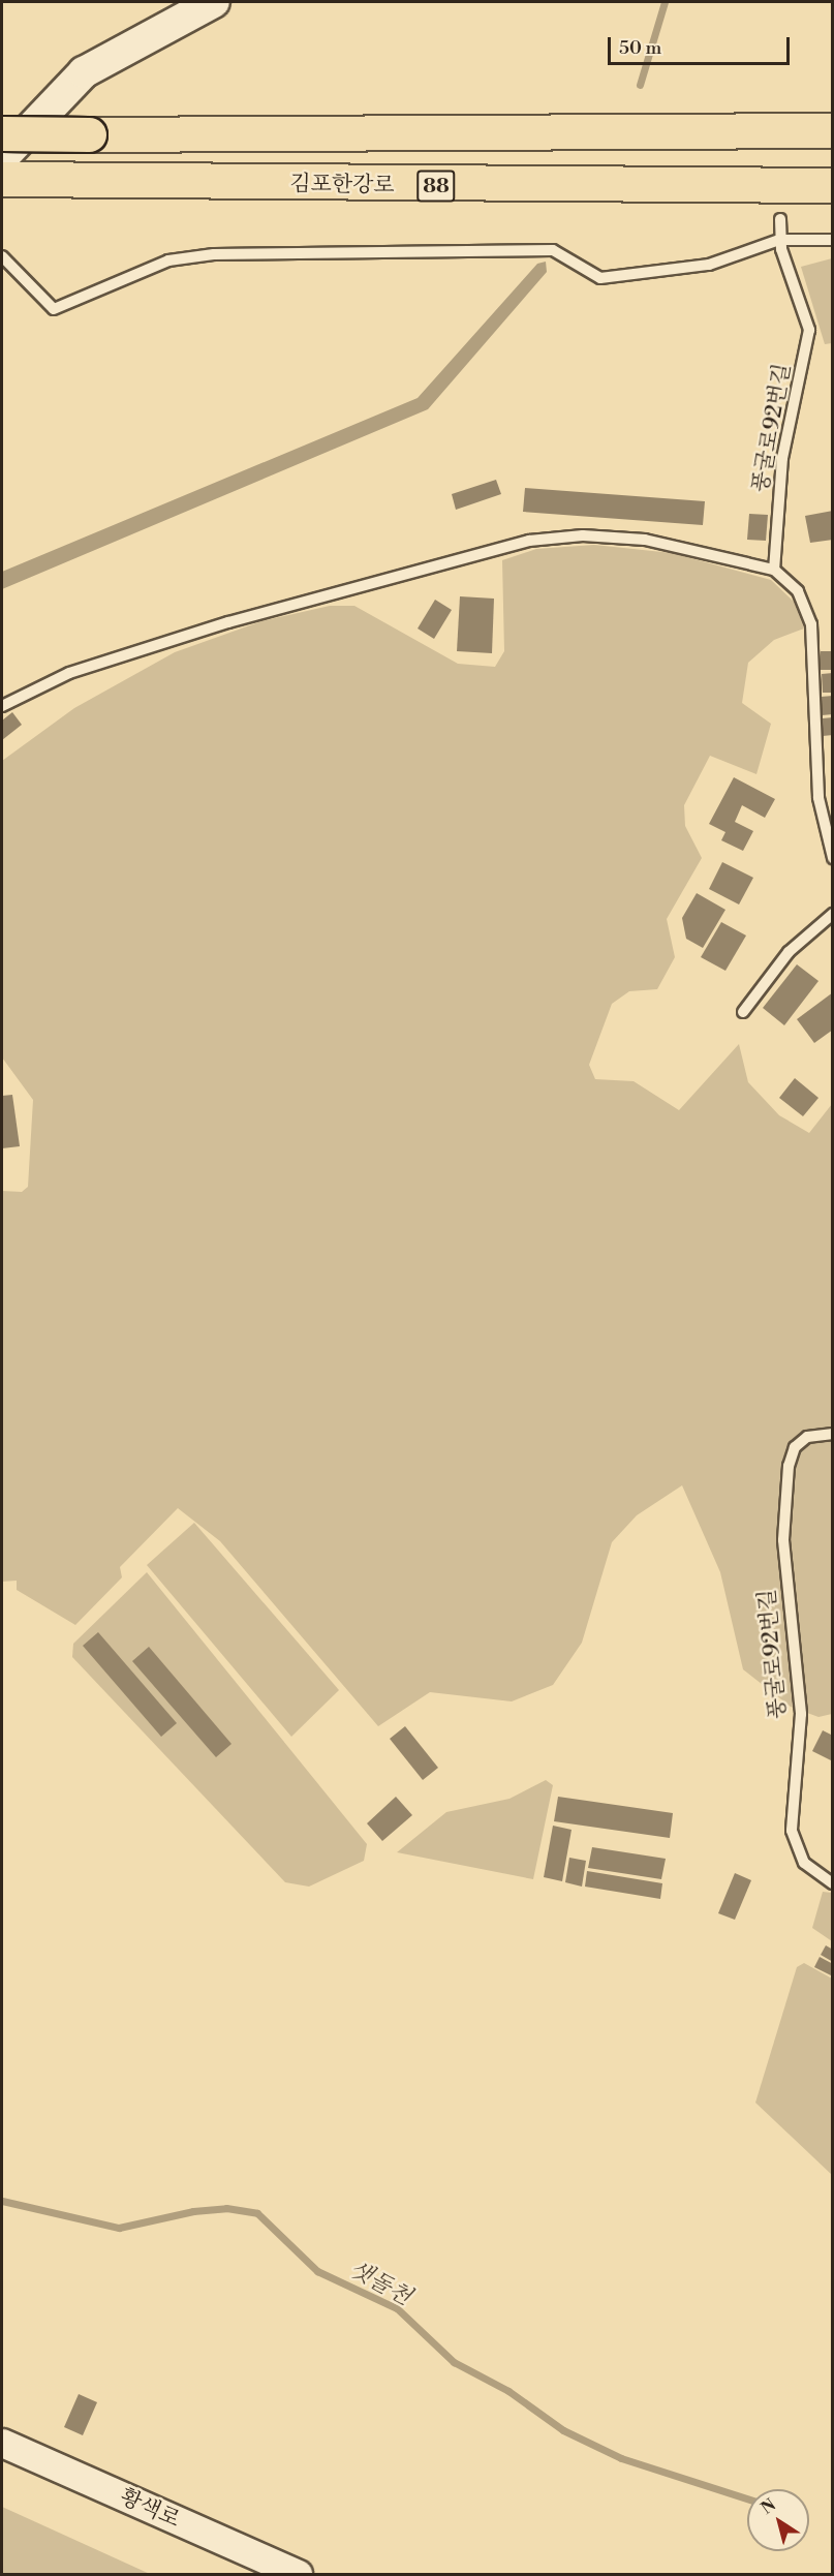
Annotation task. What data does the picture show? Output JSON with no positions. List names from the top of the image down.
{
  "streets": {
    "highway": ["김포한강로", "88"],
    "street": ["황색로"],
    "lane": ["풍굴로92번길"]
  },
  "water": ["샛돌천"],
  "scale_bar": "50 m",
  "north": "top left"
}
